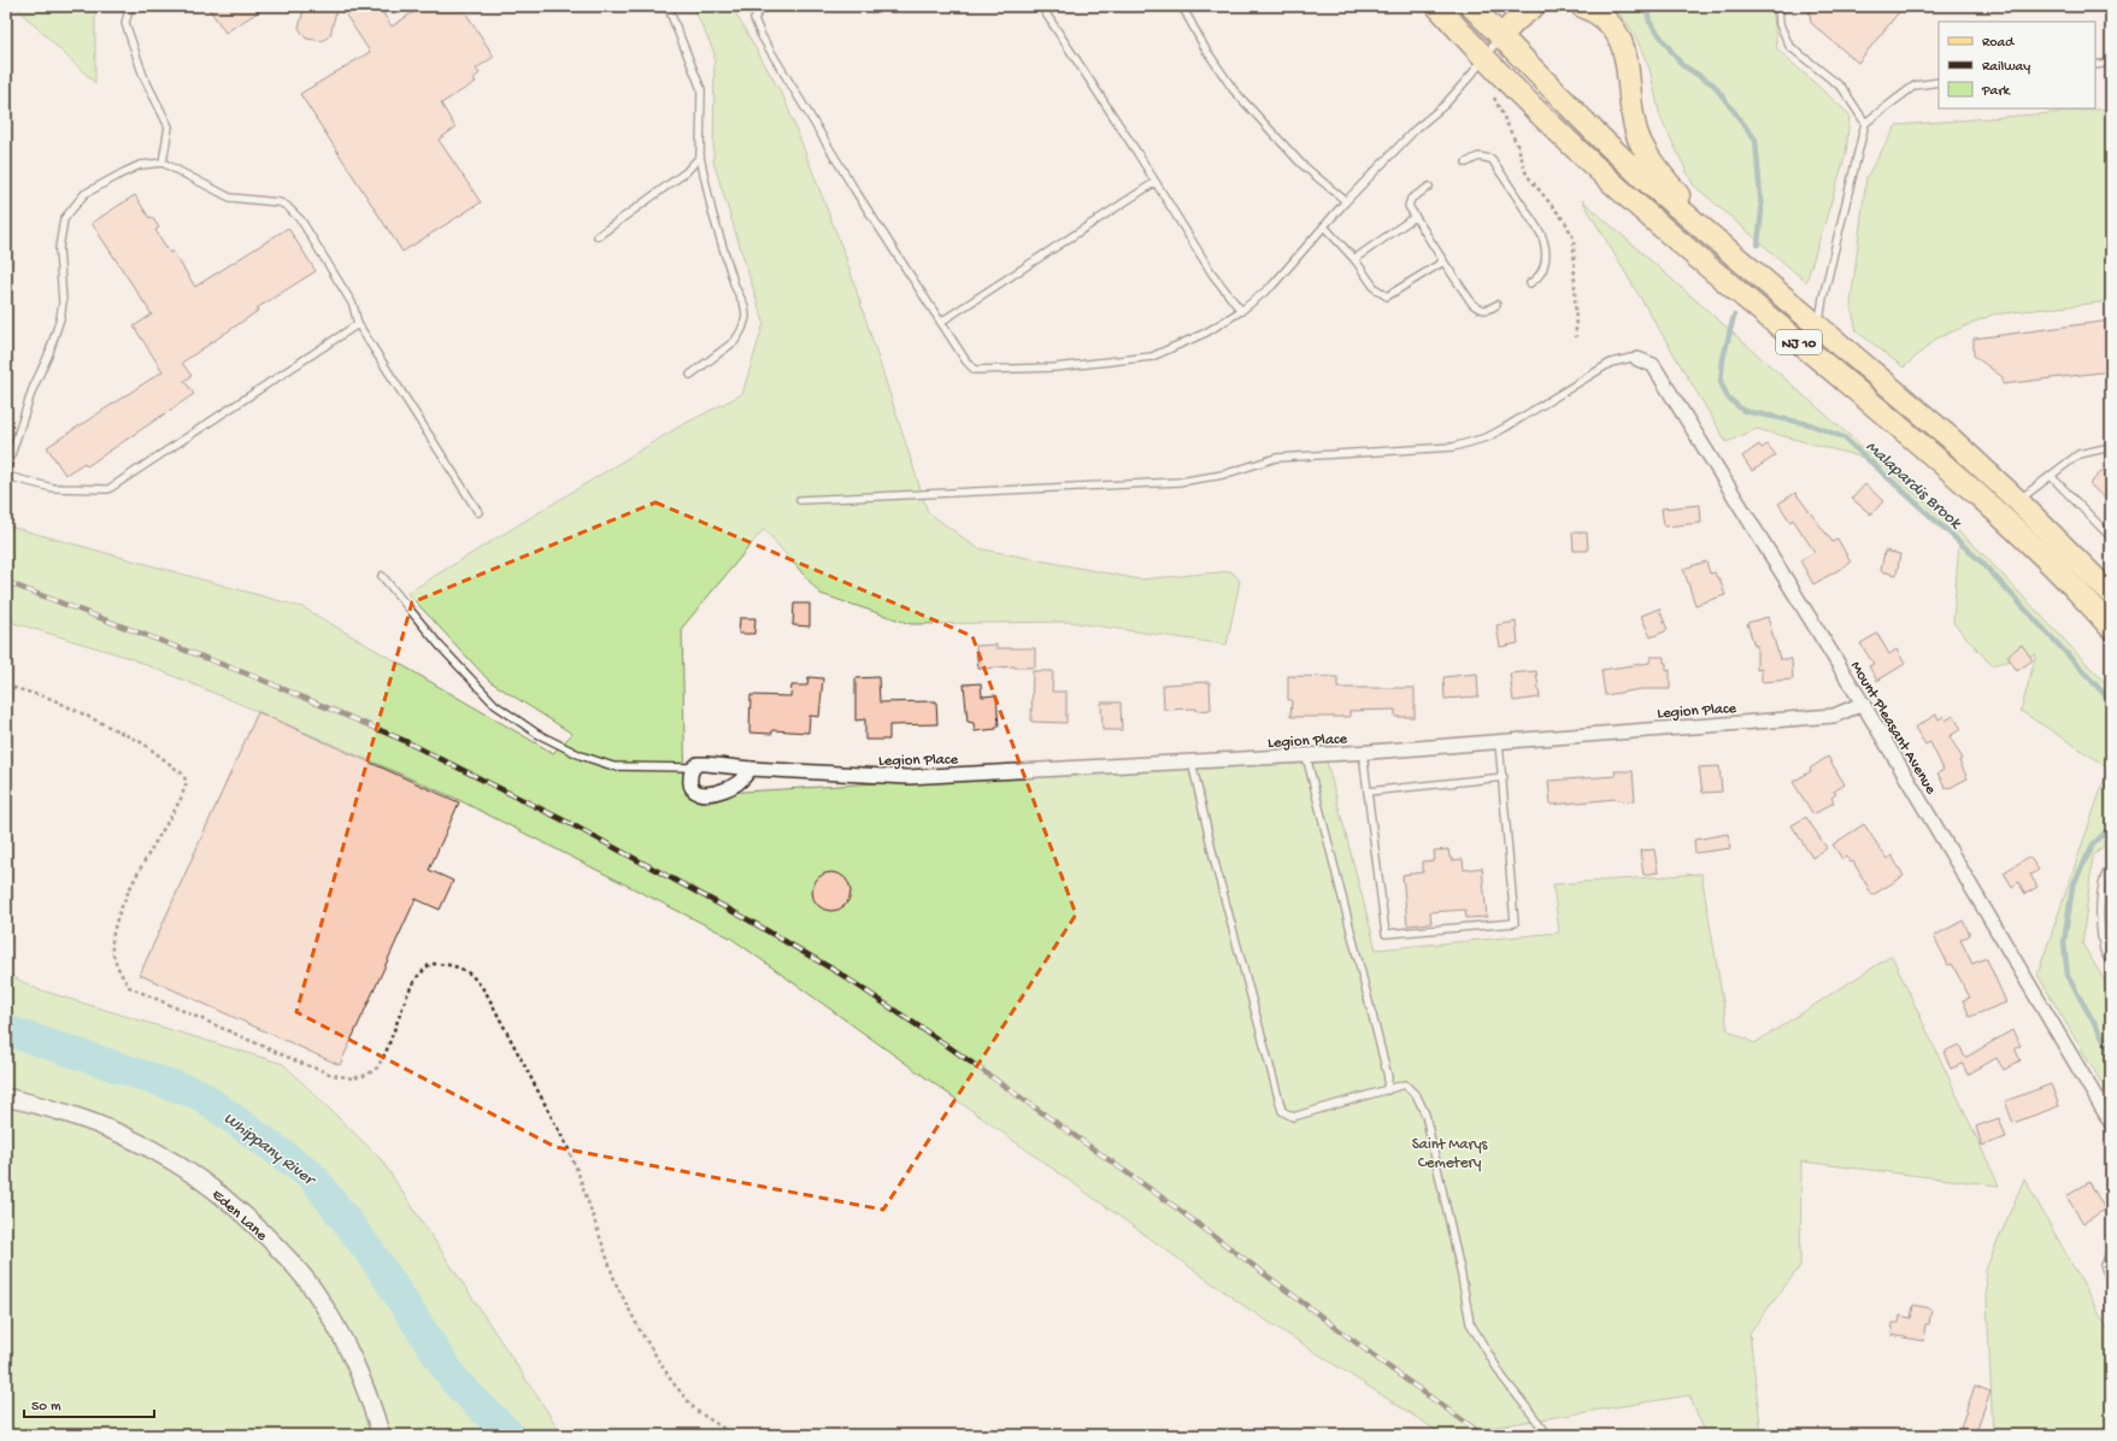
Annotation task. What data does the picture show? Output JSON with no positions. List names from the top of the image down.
{
  "streets": {
    "main road": ["NJ 10"],
    "street": ["Legion Place", "Mount Pleasant Avenue", "Eden Lane"]
  },
  "crossings": [
    ["Legion Place", "Mount Pleasant Avenue"]
  ],
  "water": ["Malapardis Brook", "Whippany River"],
  "parks": ["Saint Marys Cemetery"],
  "legend": ["Road", "Railway", "Park"],
  "scale_bar": "50 m"
}
